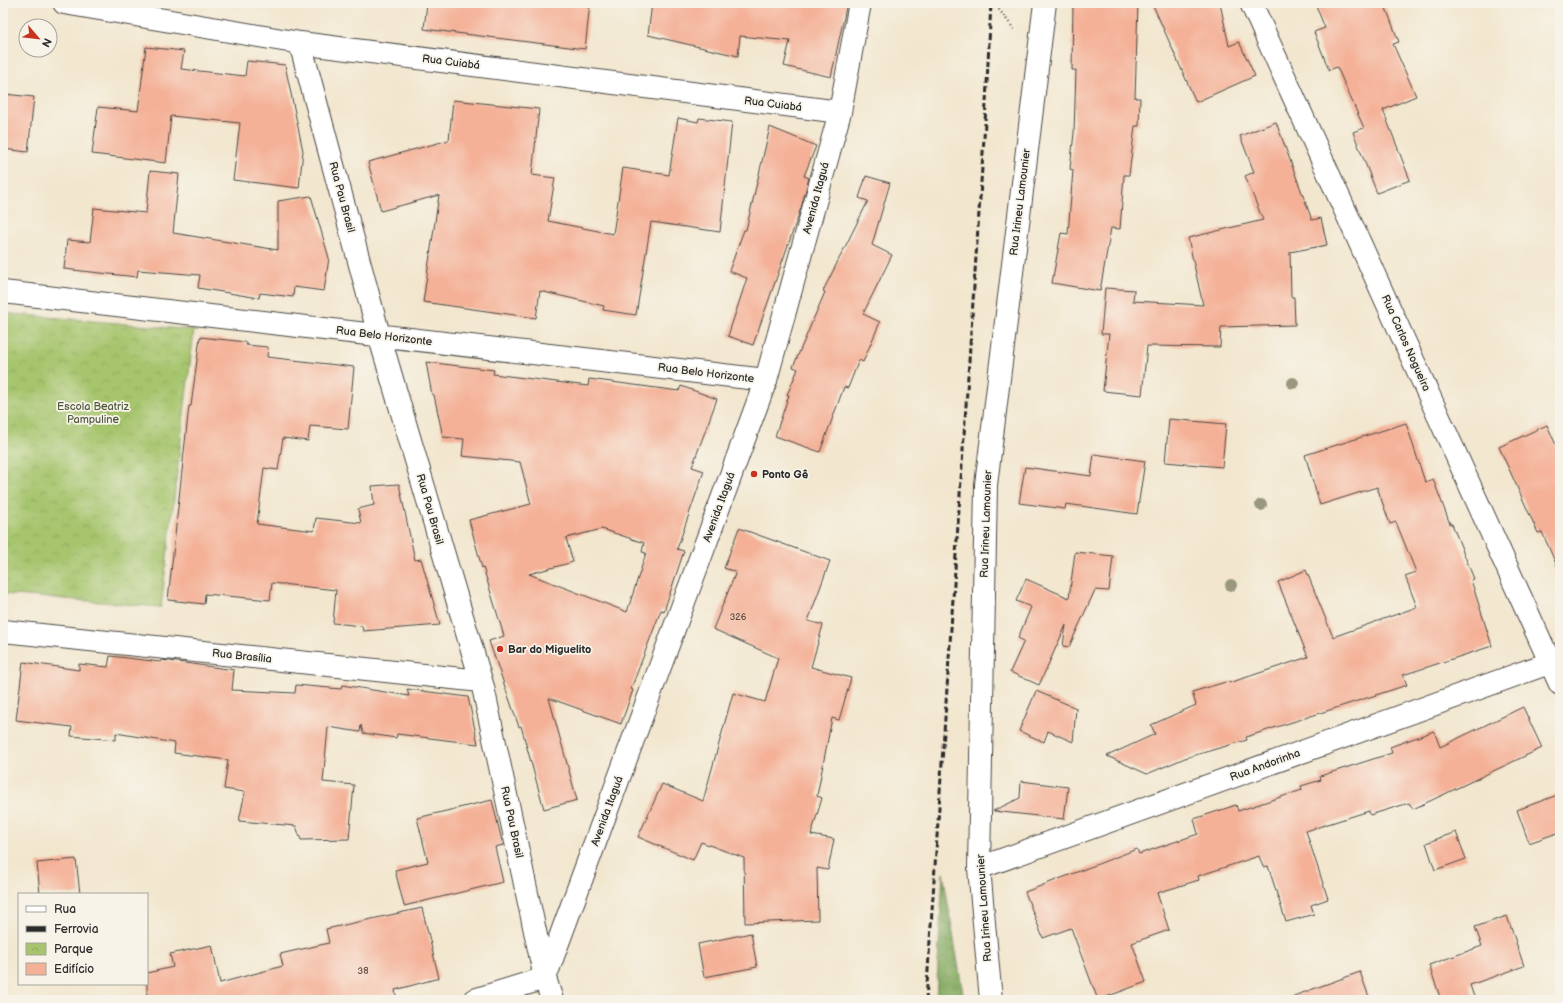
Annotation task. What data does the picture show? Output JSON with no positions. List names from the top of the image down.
{
  "streets": {
    "street": [
      "Rua Cuiabá",
      "Rua Pau Brasil",
      "Avenida Itaguá",
      "Rua Irineu Lamounier",
      "Rua Belo Horizonte",
      "Rua Carlos Nogueira",
      "Rua Brasília",
      "Rua Andorinha"
    ]
  },
  "crossings": [
    ["Rua Cuiabá", "Rua Pau Brasil"],
    ["Rua Cuiabá", "Avenida Itaguá"],
    ["Rua Pau Brasil", "Avenida Itaguá"],
    ["Rua Pau Brasil", "Rua Belo Horizonte"],
    ["Rua Pau Brasil", "Rua Brasília"],
    ["Avenida Itaguá", "Rua Belo Horizonte"],
    ["Rua Irineu Lamounier", "Rua Andorinha"],
    ["Rua Carlos Nogueira", "Rua Andorinha"]
  ],
  "parks": ["Escola Beatriz Pampuline"],
  "places": ["Ponto Gê", "Bar do Miguelito"],
  "house_numbers": ["326", "38"],
  "legend": [
    "Rua",
    "Ferrovia",
    "Parque",
    "Edifício"
  ],
  "north": "bottom right"
}
